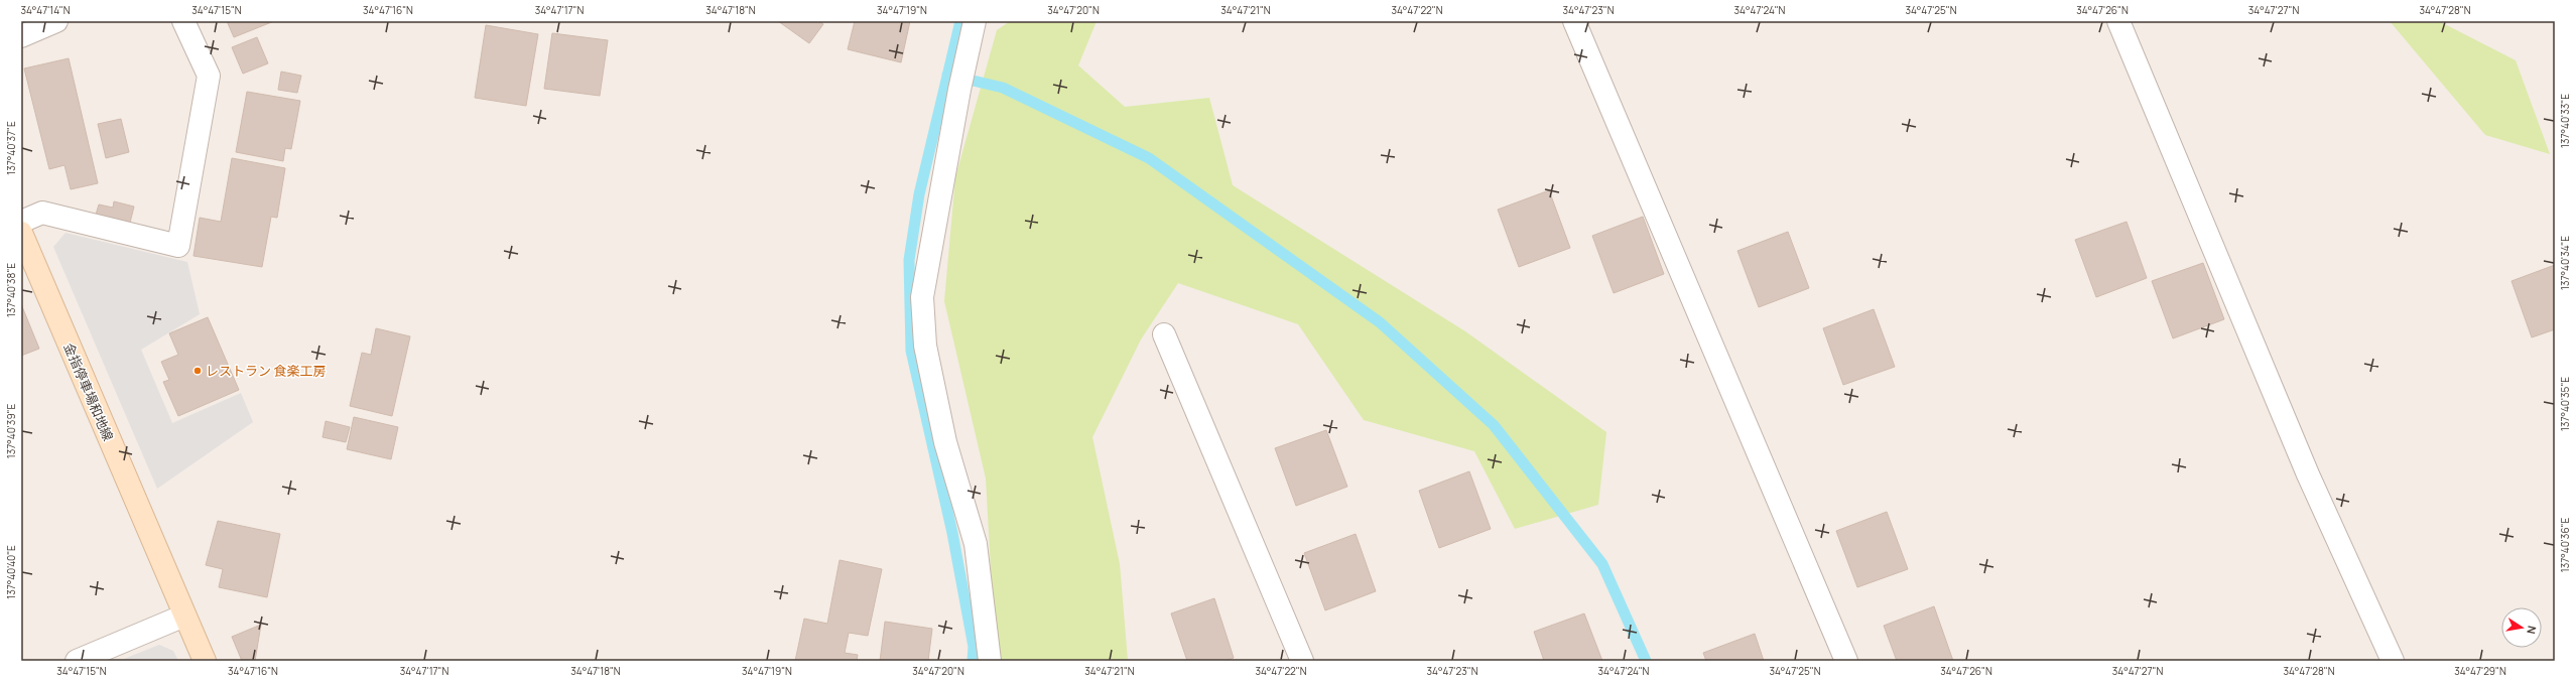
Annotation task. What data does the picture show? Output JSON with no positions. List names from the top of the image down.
{
  "streets": {
    "main road": ["金指停車場和地線"]
  },
  "places": ["レストラン 食楽工房"],
  "north": "right",
  "coordinates": [
    "34°47'14\"N",
    "34°47'15\"N",
    "34°47'16\"N",
    "34°47'17\"N",
    "34°47'18\"N",
    "34°47'19\"N",
    "34°47'20\"N",
    "34°47'21\"N",
    "34°47'22\"N",
    "34°47'23\"N",
    "34°47'24\"N",
    "34°47'25\"N",
    "34°47'26\"N",
    "34°47'27\"N",
    "34°47'28\"N",
    "137°40'33\"E",
    "137°40'37\"E",
    "137°40'34\"E",
    "137°40'38\"E",
    "137°40'35\"E",
    "137°40'39\"E",
    "137°40'36\"E",
    "137°40'40\"E",
    "34°47'29\"N"
  ]
}
